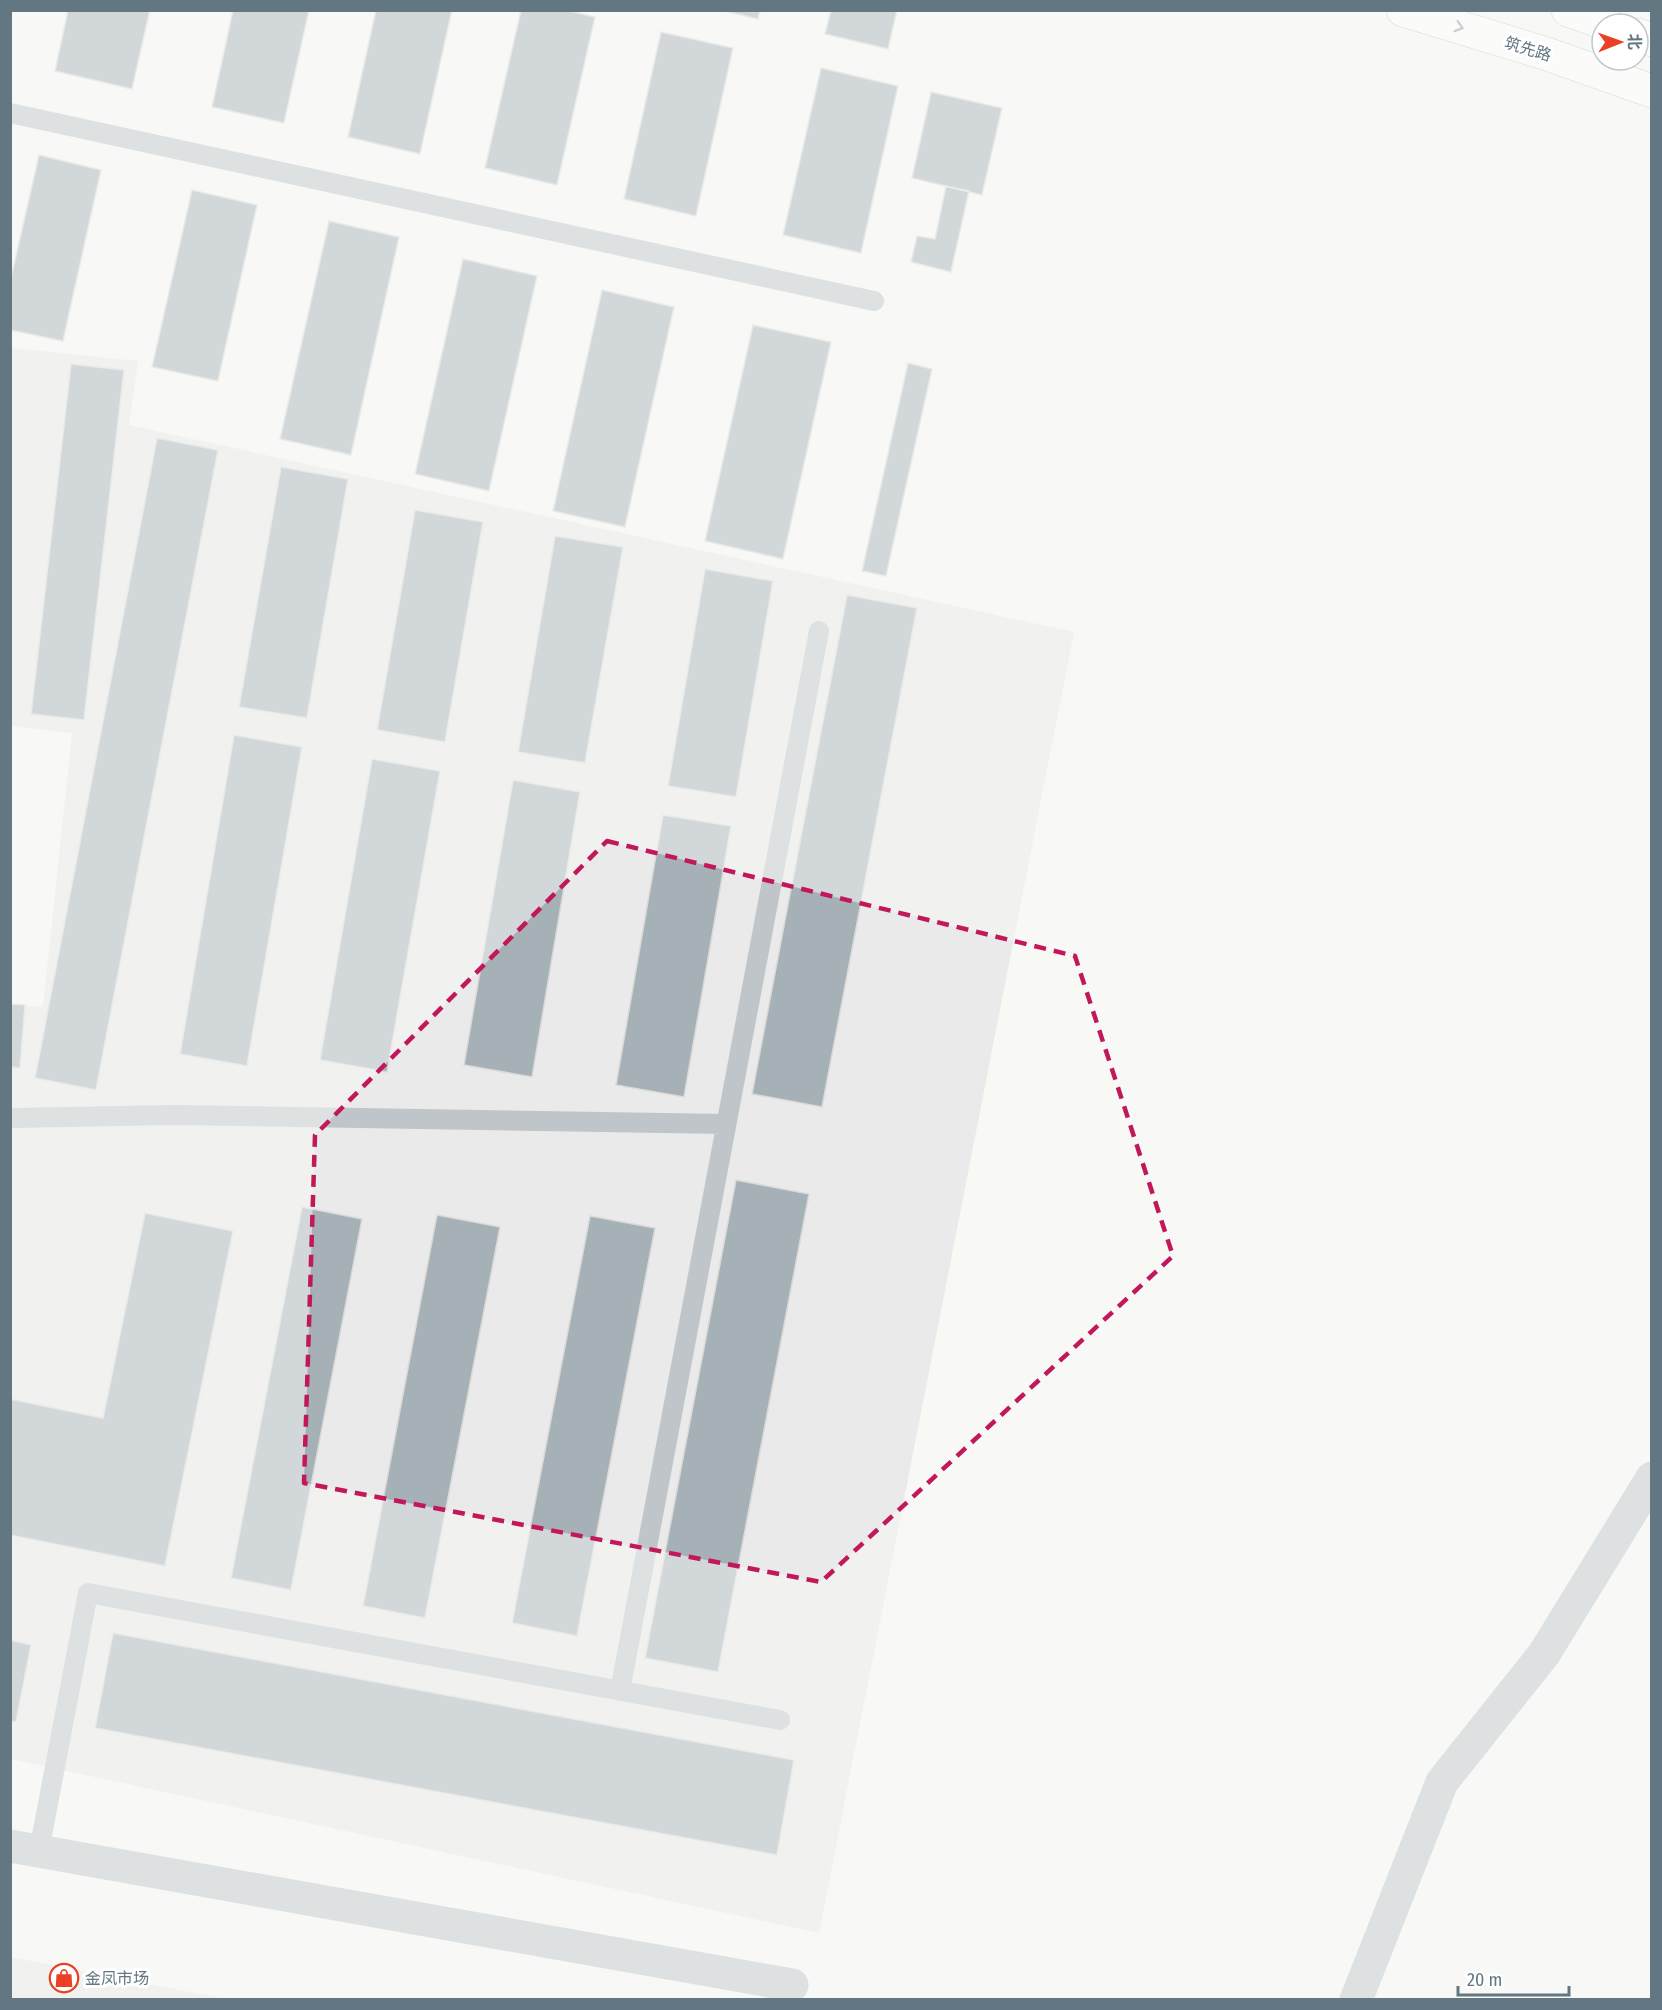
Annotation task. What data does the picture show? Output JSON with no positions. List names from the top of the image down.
{
  "streets": {
    "street": ["筑先路"]
  },
  "one_way": ["筑先路"],
  "places": {
    "shop": ["金凤市场"]
  },
  "scale_bar": "20 m",
  "north": "right"
}
